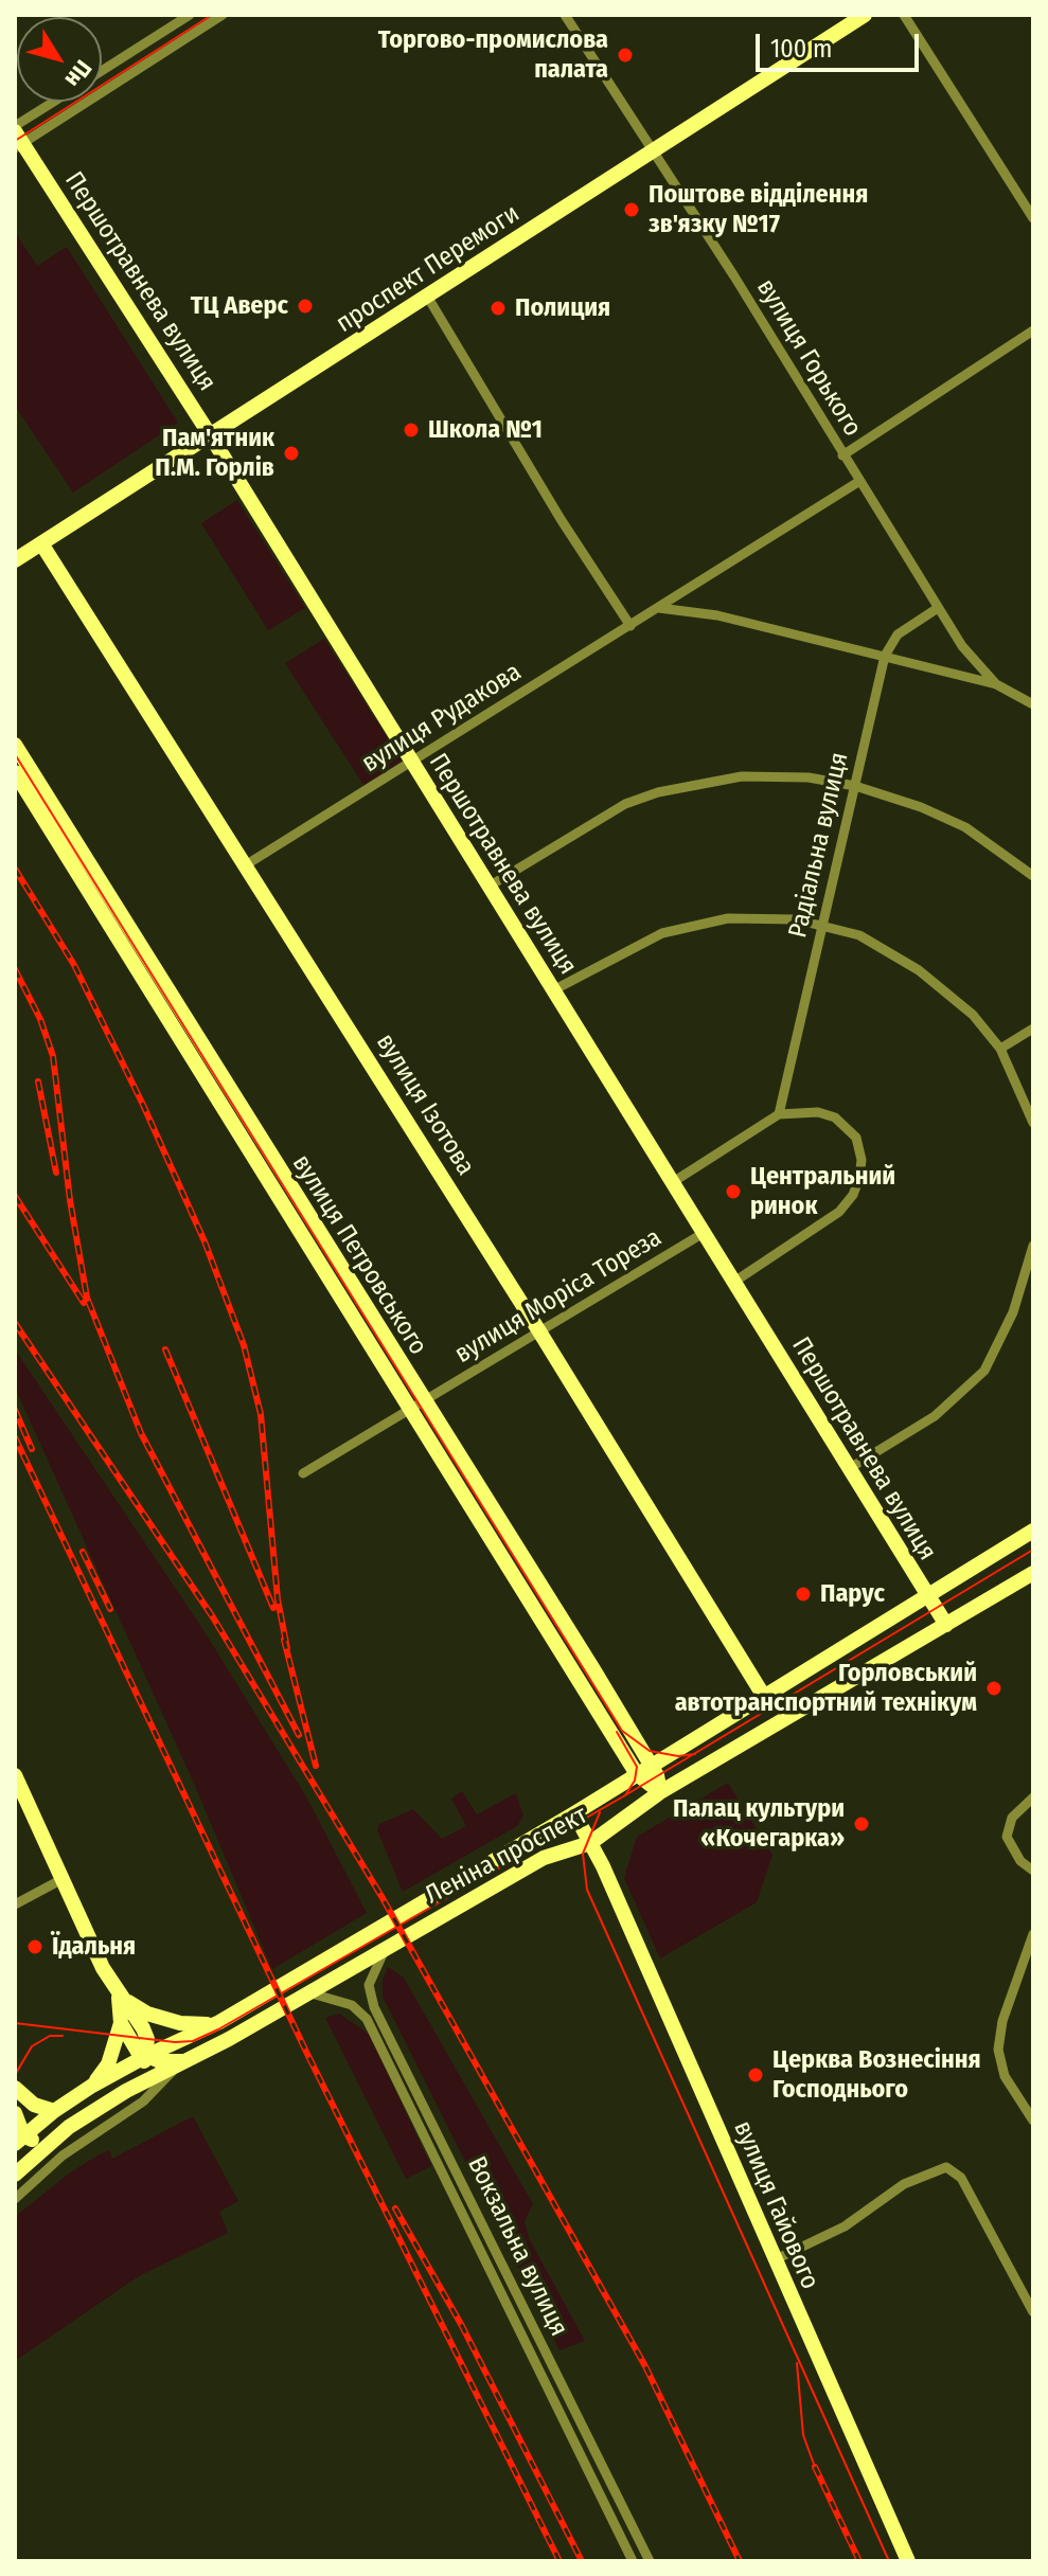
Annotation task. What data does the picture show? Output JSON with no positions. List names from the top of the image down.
{
  "streets": {
    "main road": [
      "проспект Перемоги",
      "Першотравнева вулиця",
      "вулиця Ізотова",
      "вулиця Петровського",
      "Леніна проспект",
      "вулиця Гайового"
    ],
    "street": [
      "вулиця Горького",
      "вулиця Рудакова",
      "Радіальна вулиця",
      "вулиця Моріса Тореза",
      "Вокзальна вулиця"
    ]
  },
  "crossings": [
    ["проспект Перемоги", "Першотравнева вулиця"],
    ["проспект Перемоги", "вулиця Горького"],
    ["проспект Перемоги", "вулиця Ізотова"],
    ["Першотравнева вулиця", "вулиця Рудакова"],
    ["Першотравнева вулиця", "вулиця Моріса Тореза"],
    ["Першотравнева вулиця", "Леніна проспект"],
    ["вулиця Горького", "вулиця Рудакова"],
    ["вулиця Горького", "Радіальна вулиця"],
    ["вулиця Рудакова", "вулиця Ізотова"],
    ["вулиця Ізотова", "вулиця Моріса Тореза"],
    ["вулиця Ізотова", "Леніна проспект"],
    ["вулиця Петровського", "вулиця Моріса Тореза"],
    ["вулиця Петровського", "Леніна проспект"],
    ["Леніна проспект", "Вокзальна вулиця"]
  ],
  "places": [
    "Торгово-промислова палата",
    "Поштове відділення зв'язку №17",
    "ТЦ Аверс",
    "Полиция",
    "Школа №1",
    "Пам'ятник П.М. Горлів",
    "Центральний ринок",
    "Парус",
    "Горловський автотранспортний технікум",
    "Палац культури «Кочегарка»",
    "Їдальня",
    "Церква Вознесіння Господнього"
  ],
  "scale_bar": "100 m",
  "north": "bottom right"
}
